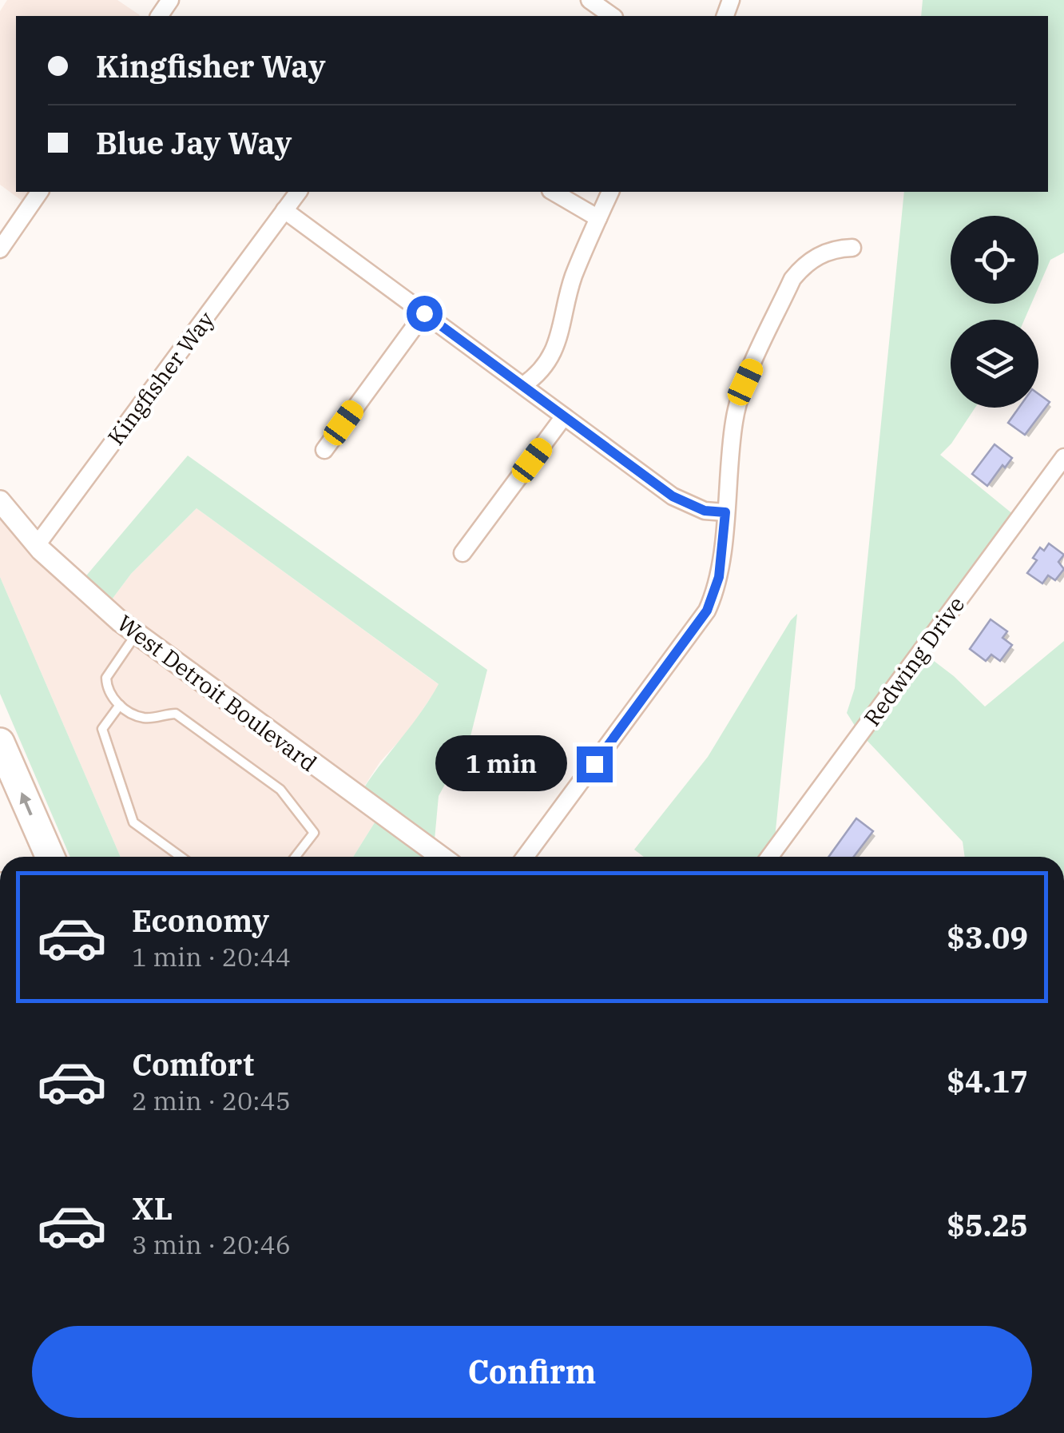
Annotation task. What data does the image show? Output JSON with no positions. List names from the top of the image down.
{
  "streets": {
    "street": ["Kingfisher Way", "Redwing Drive", "West Detroit Boulevard"]
  },
  "crossings": [
    ["Kingfisher Way", "West Detroit Boulevard"]
  ],
  "page": {
    "banner": ["Kingfisher Way", "Blue Jay Way"],
    "bubble": "1 min",
    "list": [
      {
        "name": "Economy",
        "note": "1 min · 20:44",
        "value": "$3.09"
      },
      {
        "name": "Comfort",
        "note": "2 min · 20:45",
        "value": "$4.17"
      },
      {
        "name": "XL",
        "note": "3 min · 20:46",
        "value": "$5.25"
      }
    ],
    "buttons": "Confirm"
  }
}
